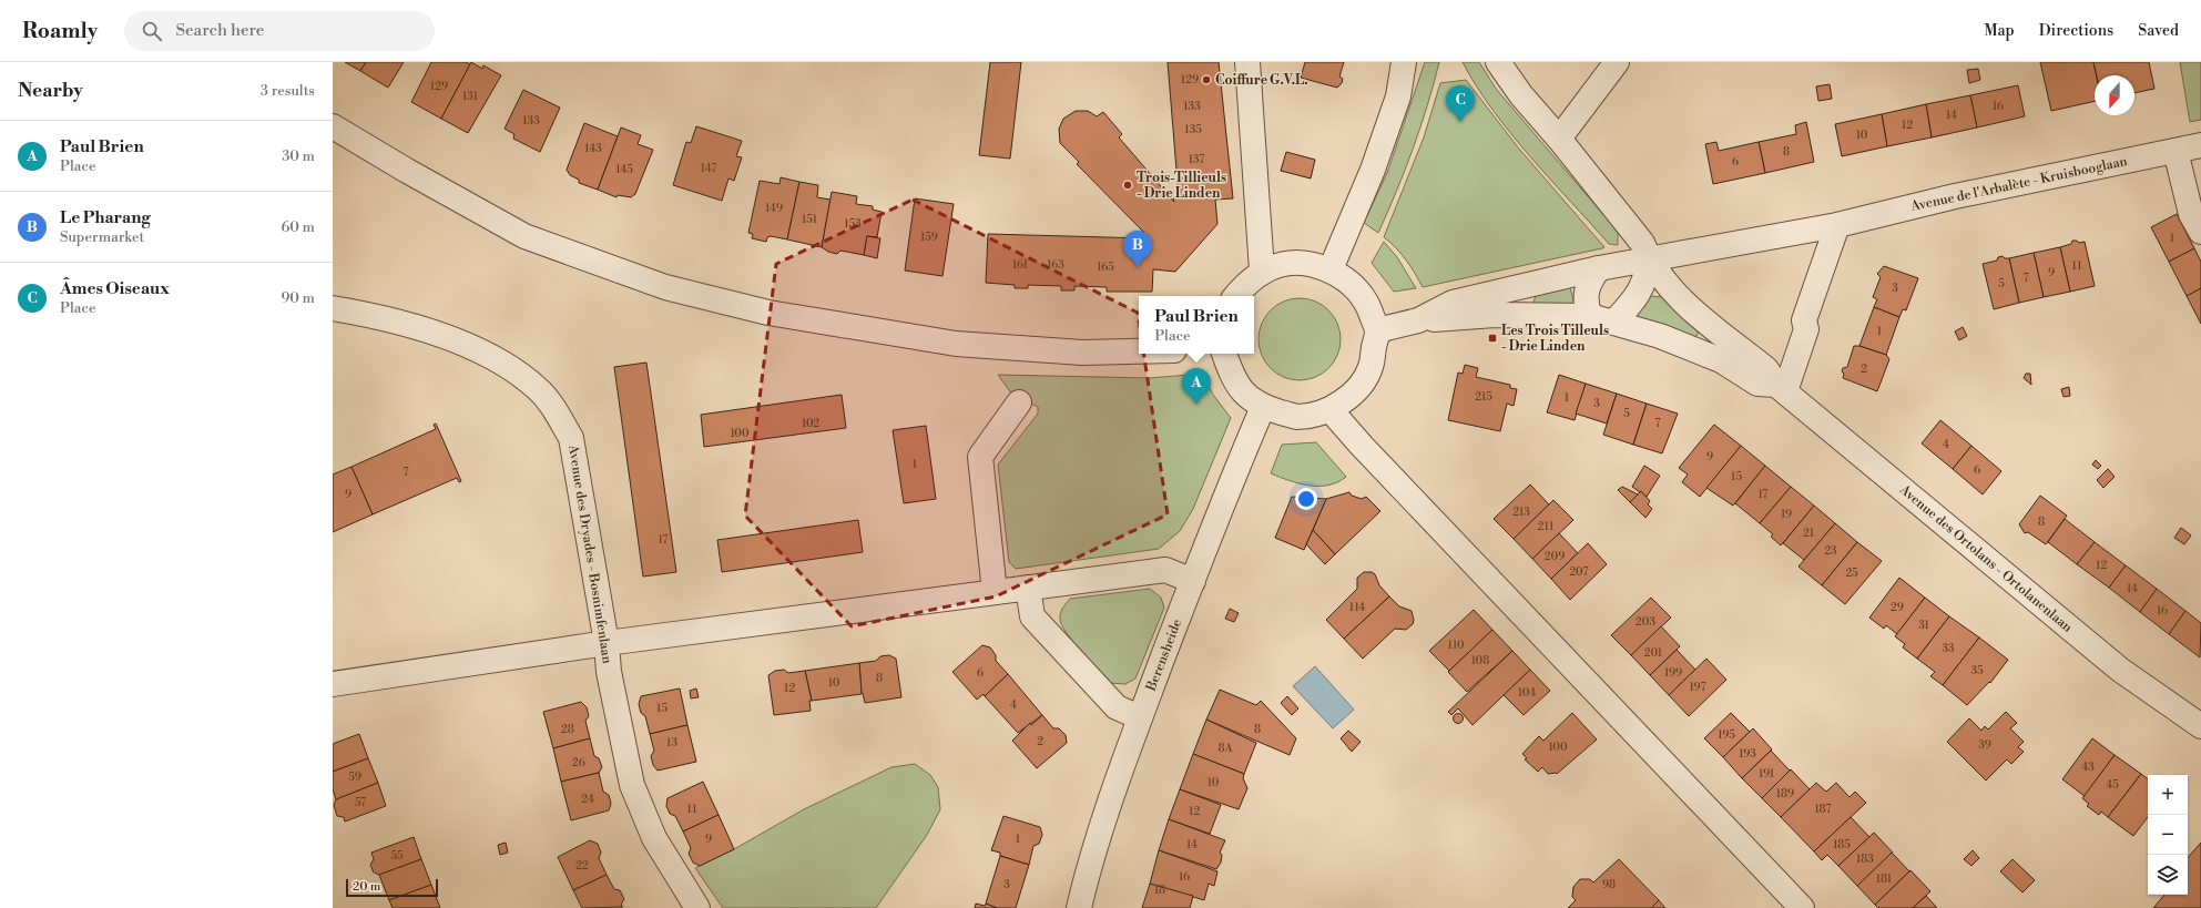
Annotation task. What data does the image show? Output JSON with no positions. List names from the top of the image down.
{
  "streets": {
    "street": [
      "Avenue de l'Arbalète - Kruisbooglaan",
      "Avenue des Dryades - Bosnimfenlaan",
      "Avenue des Ortolans - Ortolanenlaan",
      "Berensheide"
    ]
  },
  "crossings": [
    ["Avenue de l'Arbalète - Kruisbooglaan", "Avenue des Ortolans - Ortolanenlaan"]
  ],
  "places": {
    "other": ["Coiffure G.V.L.", "Trois-Tillieuls - Drie Linden"],
    "transit": ["Les Trois Tilleuls - Drie Linden"]
  },
  "house_numbers": [
    "129",
    "129",
    "131",
    "133",
    "16",
    "14",
    "133",
    "12",
    "135",
    "10",
    "143",
    "8",
    "137",
    "6",
    "147",
    "145",
    "149",
    "151",
    "153",
    "159",
    "1",
    "161",
    "163",
    "11",
    "165",
    "9",
    "7",
    "5",
    "3",
    "1",
    "2",
    "215",
    "1",
    "3",
    "5",
    "102",
    "7",
    "100",
    "4",
    "9",
    "1",
    "6",
    "7",
    "15",
    "9",
    "17",
    "213",
    "19",
    "8",
    "211",
    "21",
    "17",
    "23",
    "209",
    "12",
    "207",
    "25",
    "14",
    "114",
    "29",
    "16",
    "203",
    "31",
    "110",
    "33",
    "201",
    "108",
    "35",
    "6",
    "199",
    "8",
    "10",
    "197",
    "12",
    "104",
    "4",
    "15",
    "28",
    "8",
    "195",
    "2",
    "13",
    "39",
    "100",
    "8A",
    "193",
    "26",
    "43",
    "191",
    "59",
    "10",
    "45",
    "189",
    "24",
    "57",
    "11",
    "187",
    "12",
    "9",
    "1",
    "14",
    "185",
    "55",
    "183",
    "22",
    "16",
    "181",
    "3",
    "98",
    "18"
  ],
  "scale_bar": "20 m",
  "north": "bottom",
  "page": {
    "header": "Roamly",
    "search": "Search here",
    "nav": ["Map", "Directions", "Saved"],
    "heading": ["Nearby", "3 results"],
    "pins": ["C", "B", "A"],
    "list": [
      {
        "mark": "A",
        "name": "Paul Brien",
        "note": "Place",
        "value": "30 m"
      },
      {
        "mark": "B",
        "name": "Le Pharang",
        "note": "Supermarket",
        "value": "60 m"
      },
      {
        "mark": "C",
        "name": "Âmes Oiseaux",
        "note": "Place",
        "value": "90 m"
      }
    ],
    "popup": ["Paul Brien", "Place"],
    "map_buttons": ["+", "−"],
    "scale": "20 m"
  }
}
